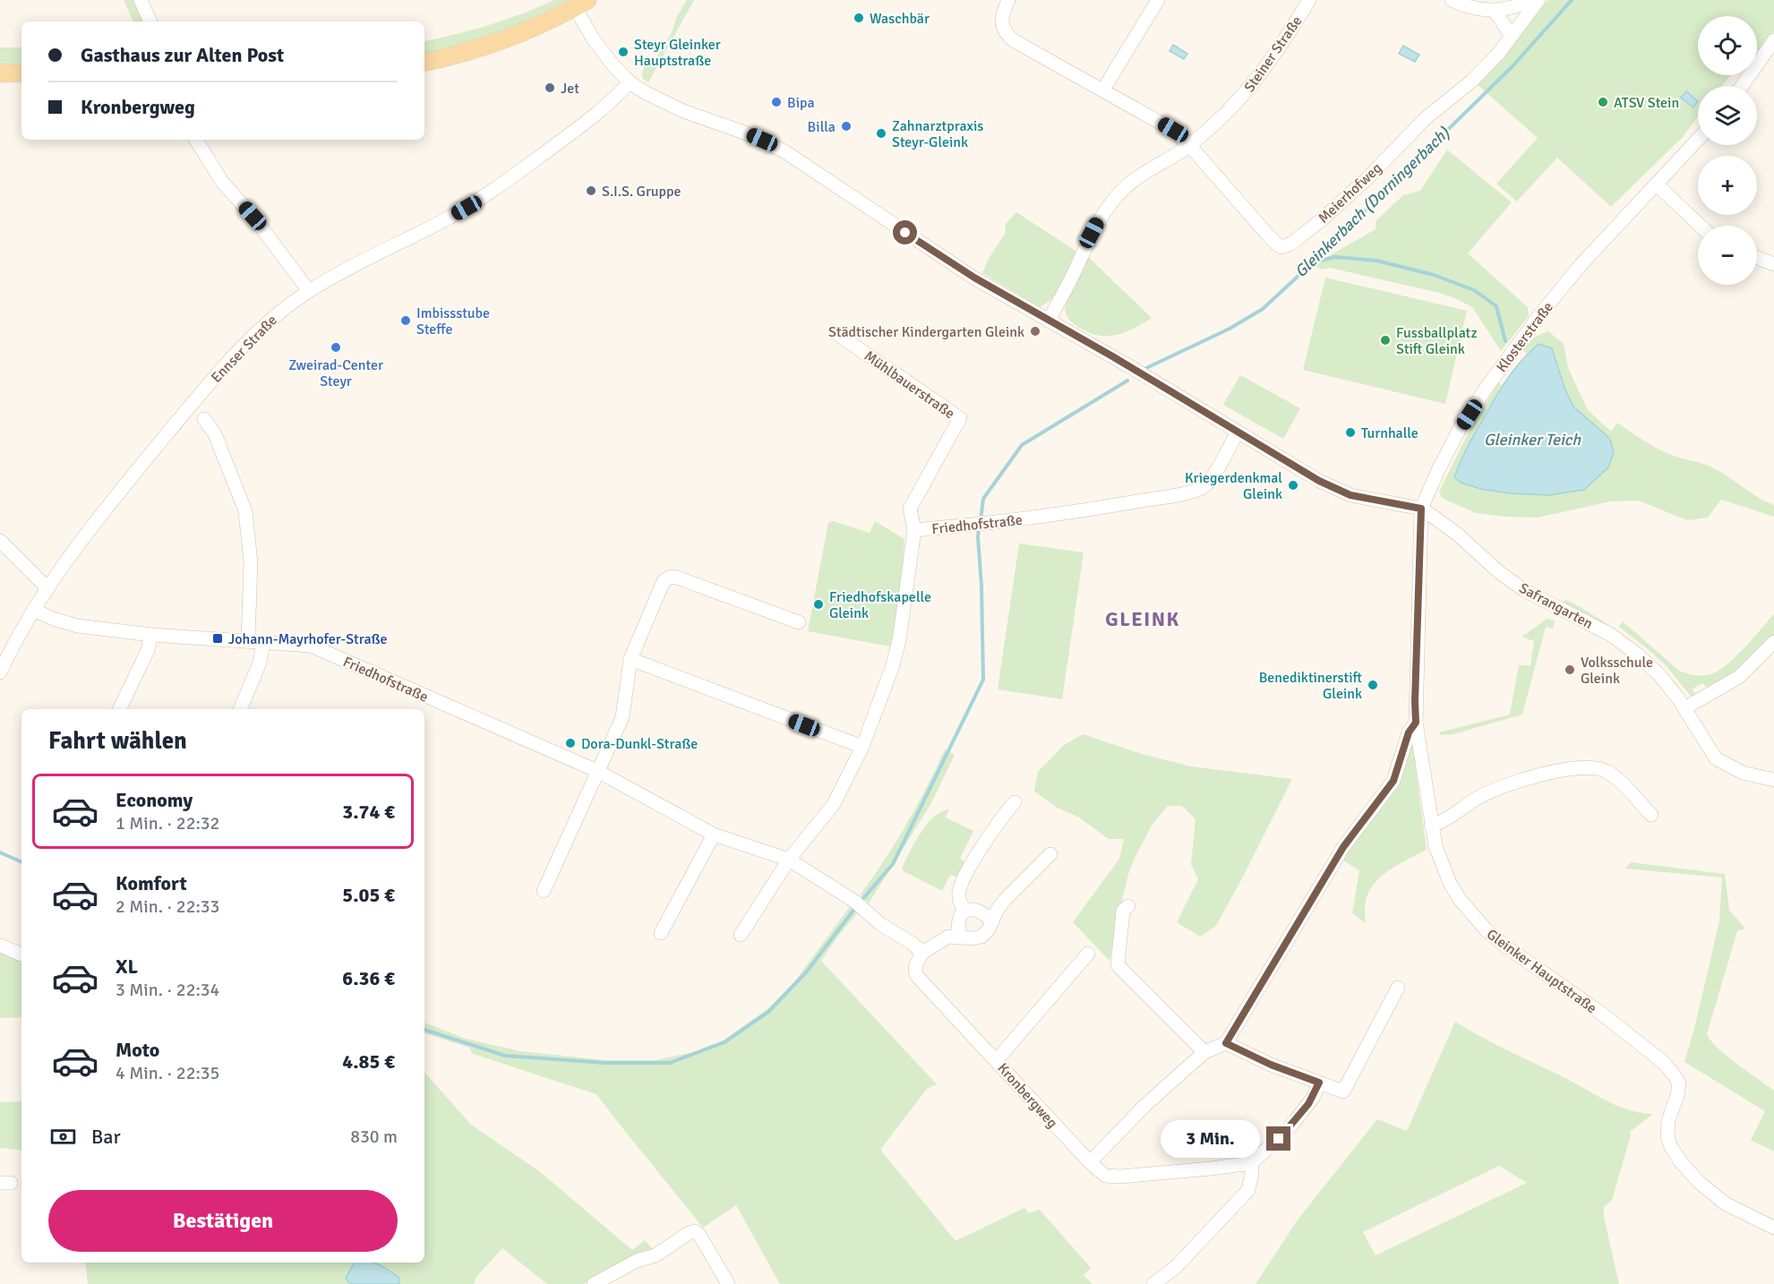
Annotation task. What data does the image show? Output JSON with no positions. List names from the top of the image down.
{
  "streets": {
    "street": [
      "Steiner Straße",
      "Meierhofweg",
      "Klosterstraße",
      "Ennser Straße",
      "Mühlbauerstraße",
      "Friedhofstraße",
      "Safrangarten",
      "Gleinker Hauptstraße",
      "Kronbergweg"
    ]
  },
  "crossings": [
    ["Steiner Straße", "Meierhofweg"],
    ["Klosterstraße", "Safrangarten"],
    ["Klosterstraße", "Gleinker Hauptstraße"],
    ["Ennser Straße", "Friedhofstraße"],
    ["Mühlbauerstraße", "Friedhofstraße"],
    ["Safrangarten", "Gleinker Hauptstraße"]
  ],
  "districts": ["GLEINK"],
  "water": ["Gleinkerbach (Dorningerbach)", "Gleinker Teich"],
  "places": {
    "other": [
      "Waschbär",
      "Steyr Gleinker Hauptstraße",
      "Jet",
      "Bipa",
      "ATSV Stein",
      "Billa",
      "Zahnarztpraxis Steyr-Gleink",
      "S.I.S. Gruppe",
      "Imbissstube Steffe",
      "Städtischer Kindergarten Gleink",
      "Fussballplatz Stift Gleink",
      "Zweirad-Center Steyr",
      "Turnhalle",
      "Kriegerdenkmal Gleink",
      "Friedhofskapelle Gleink",
      "Volksschule Gleink",
      "Benediktinerstift Gleink",
      "Dora-Dunkl-Straße"
    ],
    "transit": ["Johann-Mayrhofer-Straße"]
  },
  "page": {
    "map_buttons": ["+", "−"],
    "banner": ["Gasthaus zur Alten Post", "Kronbergweg"],
    "heading": "Fahrt wählen",
    "list": [
      {
        "name": "Economy",
        "note": "1 Min. · 22:32",
        "value": "3.74 €"
      },
      {
        "name": "Komfort",
        "note": "2 Min. · 22:33",
        "value": "5.05 €"
      },
      {
        "name": "XL",
        "note": "3 Min. · 22:34",
        "value": "6.36 €"
      },
      {
        "name": "Moto",
        "note": "4 Min. · 22:35",
        "value": "4.85 €"
      }
    ],
    "pay": ["Bar", "830 m"],
    "bubble": "3 Min.",
    "buttons": "Bestätigen"
  }
}
